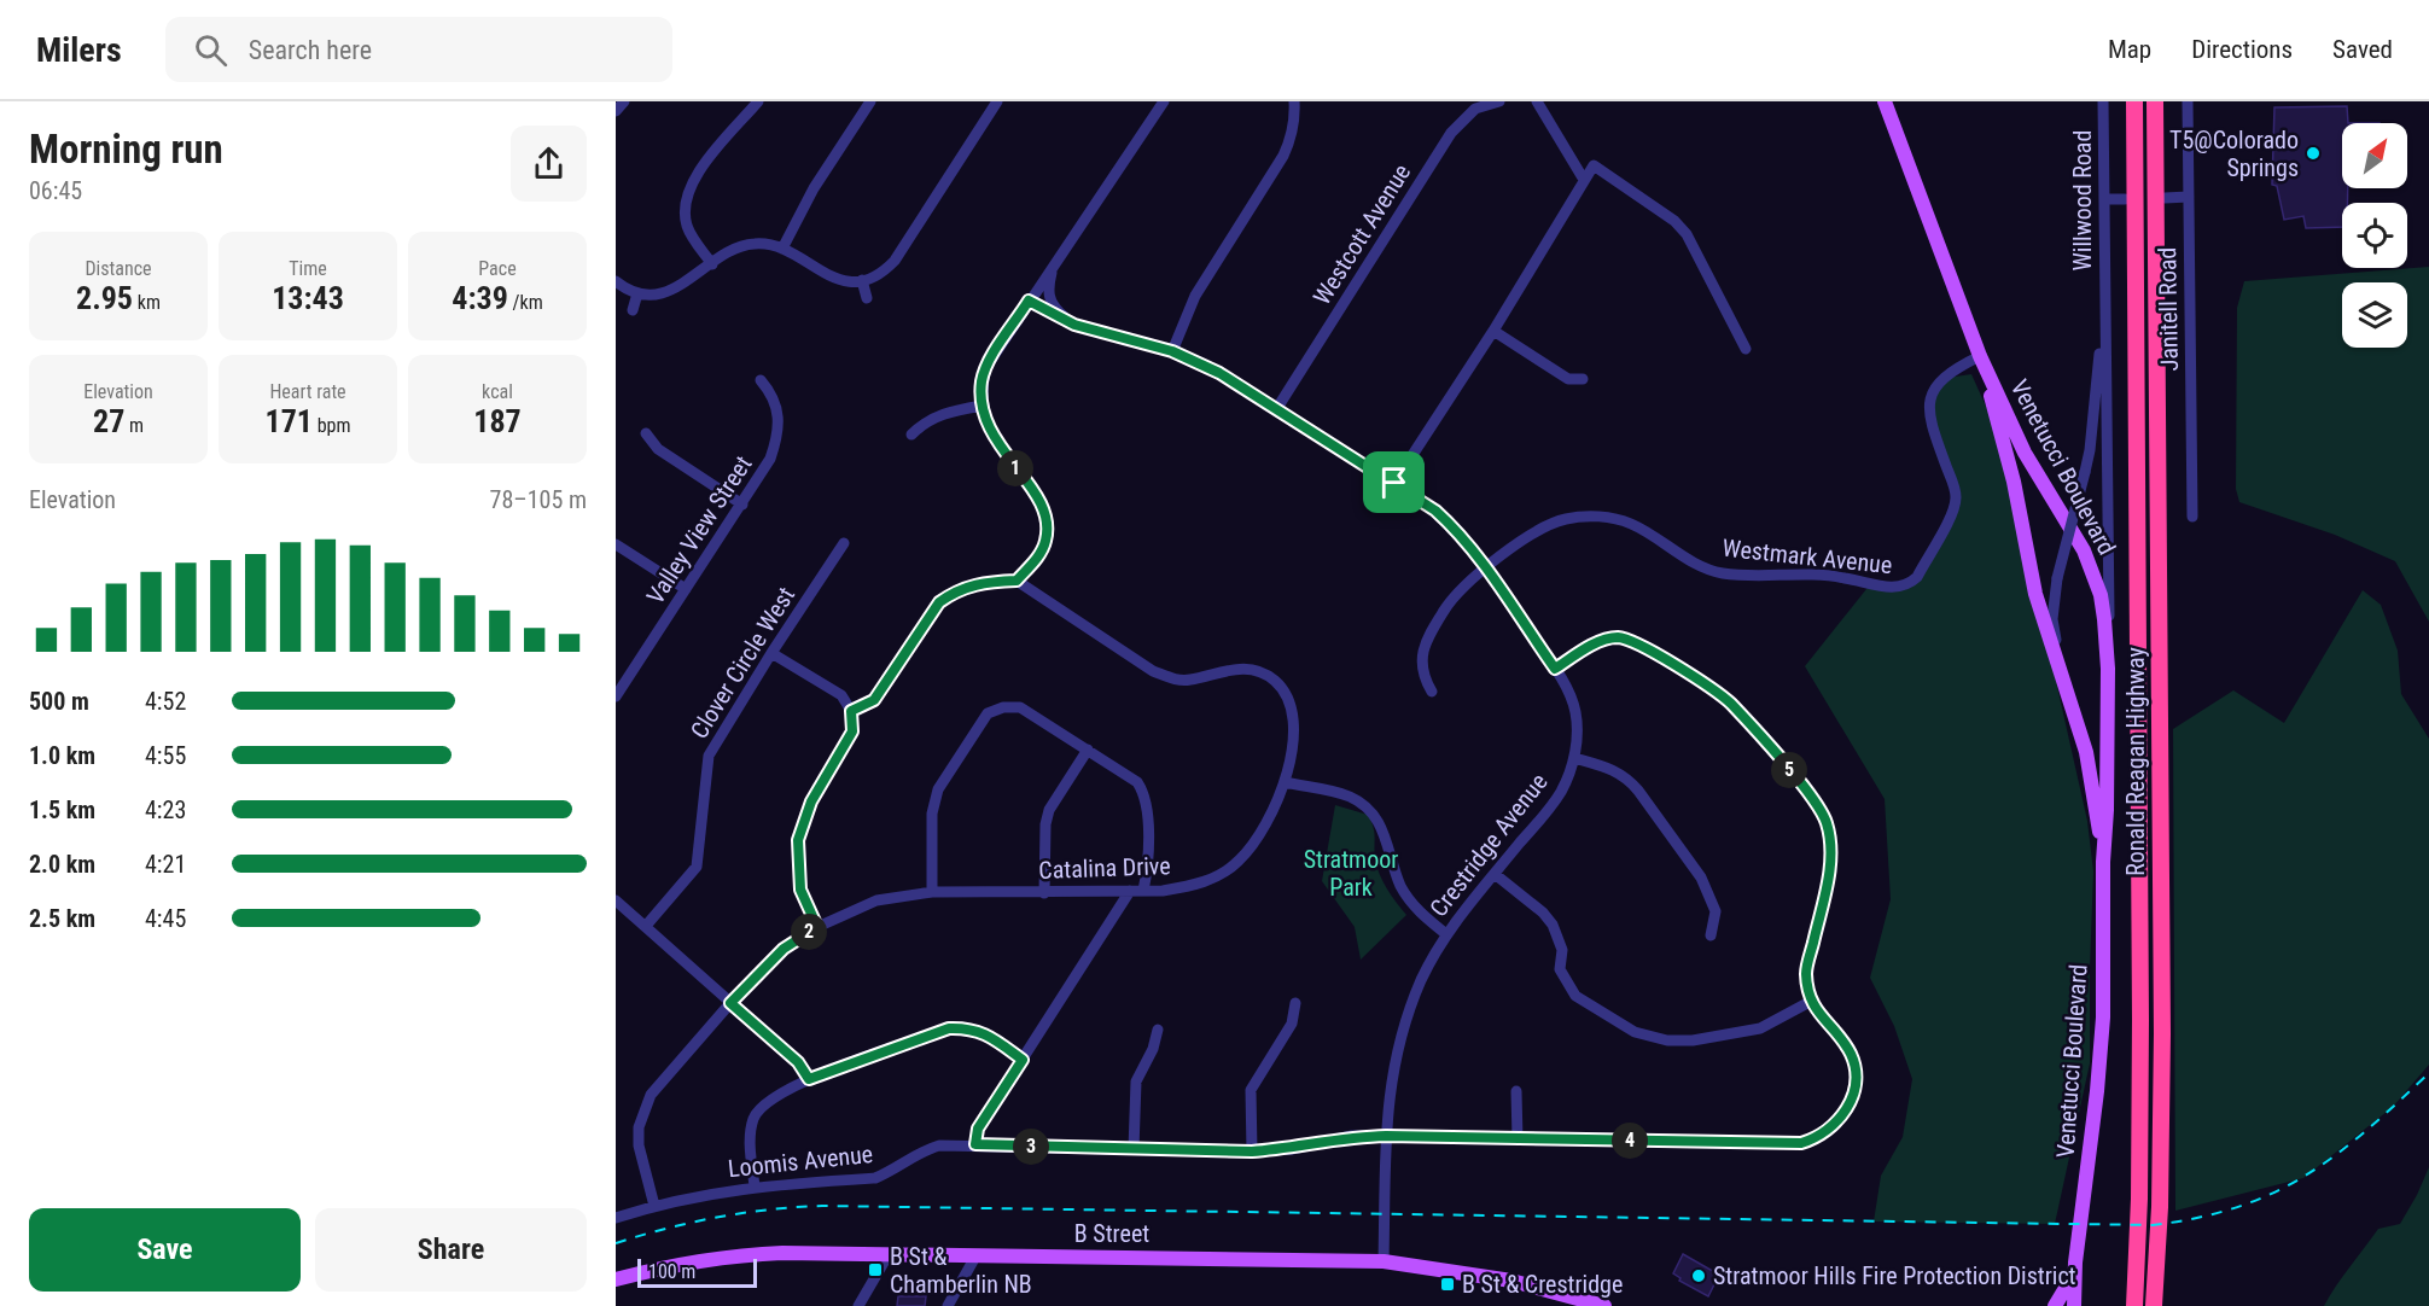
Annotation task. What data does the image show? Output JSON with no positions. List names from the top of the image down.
{
  "streets": {
    "highway": ["Ronald Reagan Highway"],
    "main road": ["Venetucci Boulevard", "B Street"],
    "street": [
      "Willwood Road",
      "Westcott Avenue",
      "Janitell Road",
      "Valley View Street",
      "Westmark Avenue",
      "Clover Circle West",
      "Crestridge Avenue",
      "Catalina Drive",
      "Loomis Avenue"
    ]
  },
  "crossings": [
    ["Willwood Road", "Venetucci Boulevard"],
    ["Westcott Avenue", "Crestridge Avenue"],
    ["Venetucci Boulevard", "Westmark Avenue"],
    ["Westmark Avenue", "Crestridge Avenue"],
    ["Crestridge Avenue", "Loomis Avenue"],
    ["Crestridge Avenue", "B Street"],
    ["Catalina Drive", "Loomis Avenue"]
  ],
  "parks": ["Stratmoor Park"],
  "places": {
    "other": ["T5@Colorado Springs", "Stratmoor Hills Fire Protection District"],
    "transit": ["B St & Chamberlin NB", "B St & Crestridge"]
  },
  "scale_bar": "100 m",
  "north": "top right",
  "page": {
    "header": "Milers",
    "search": "Search here",
    "nav": ["Map", "Directions", "Saved"],
    "heading": ["Morning run", "06:45"],
    "stats": [
      ["Distance", "2.95 km"],
      ["Time", "13:43"],
      ["Pace", "4:39 /km"],
      ["Elevation", "27 m"],
      ["Heart rate", "171 bpm"],
      ["kcal", "187"]
    ],
    "pins": [
      "1",
      "5",
      "2",
      "4",
      "3"
    ],
    "chart": ["Elevation", "78–105 m"],
    "list": [
      {
        "name": "500 m",
        "note": "4:52"
      },
      {
        "name": "1.0 km",
        "note": "4:55"
      },
      {
        "name": "1.5 km",
        "note": "4:23"
      },
      {
        "name": "2.0 km",
        "note": "4:21"
      },
      {
        "name": "2.5 km",
        "note": "4:45"
      }
    ],
    "buttons": ["Save", "Share"],
    "scale": "100 m"
  }
}
